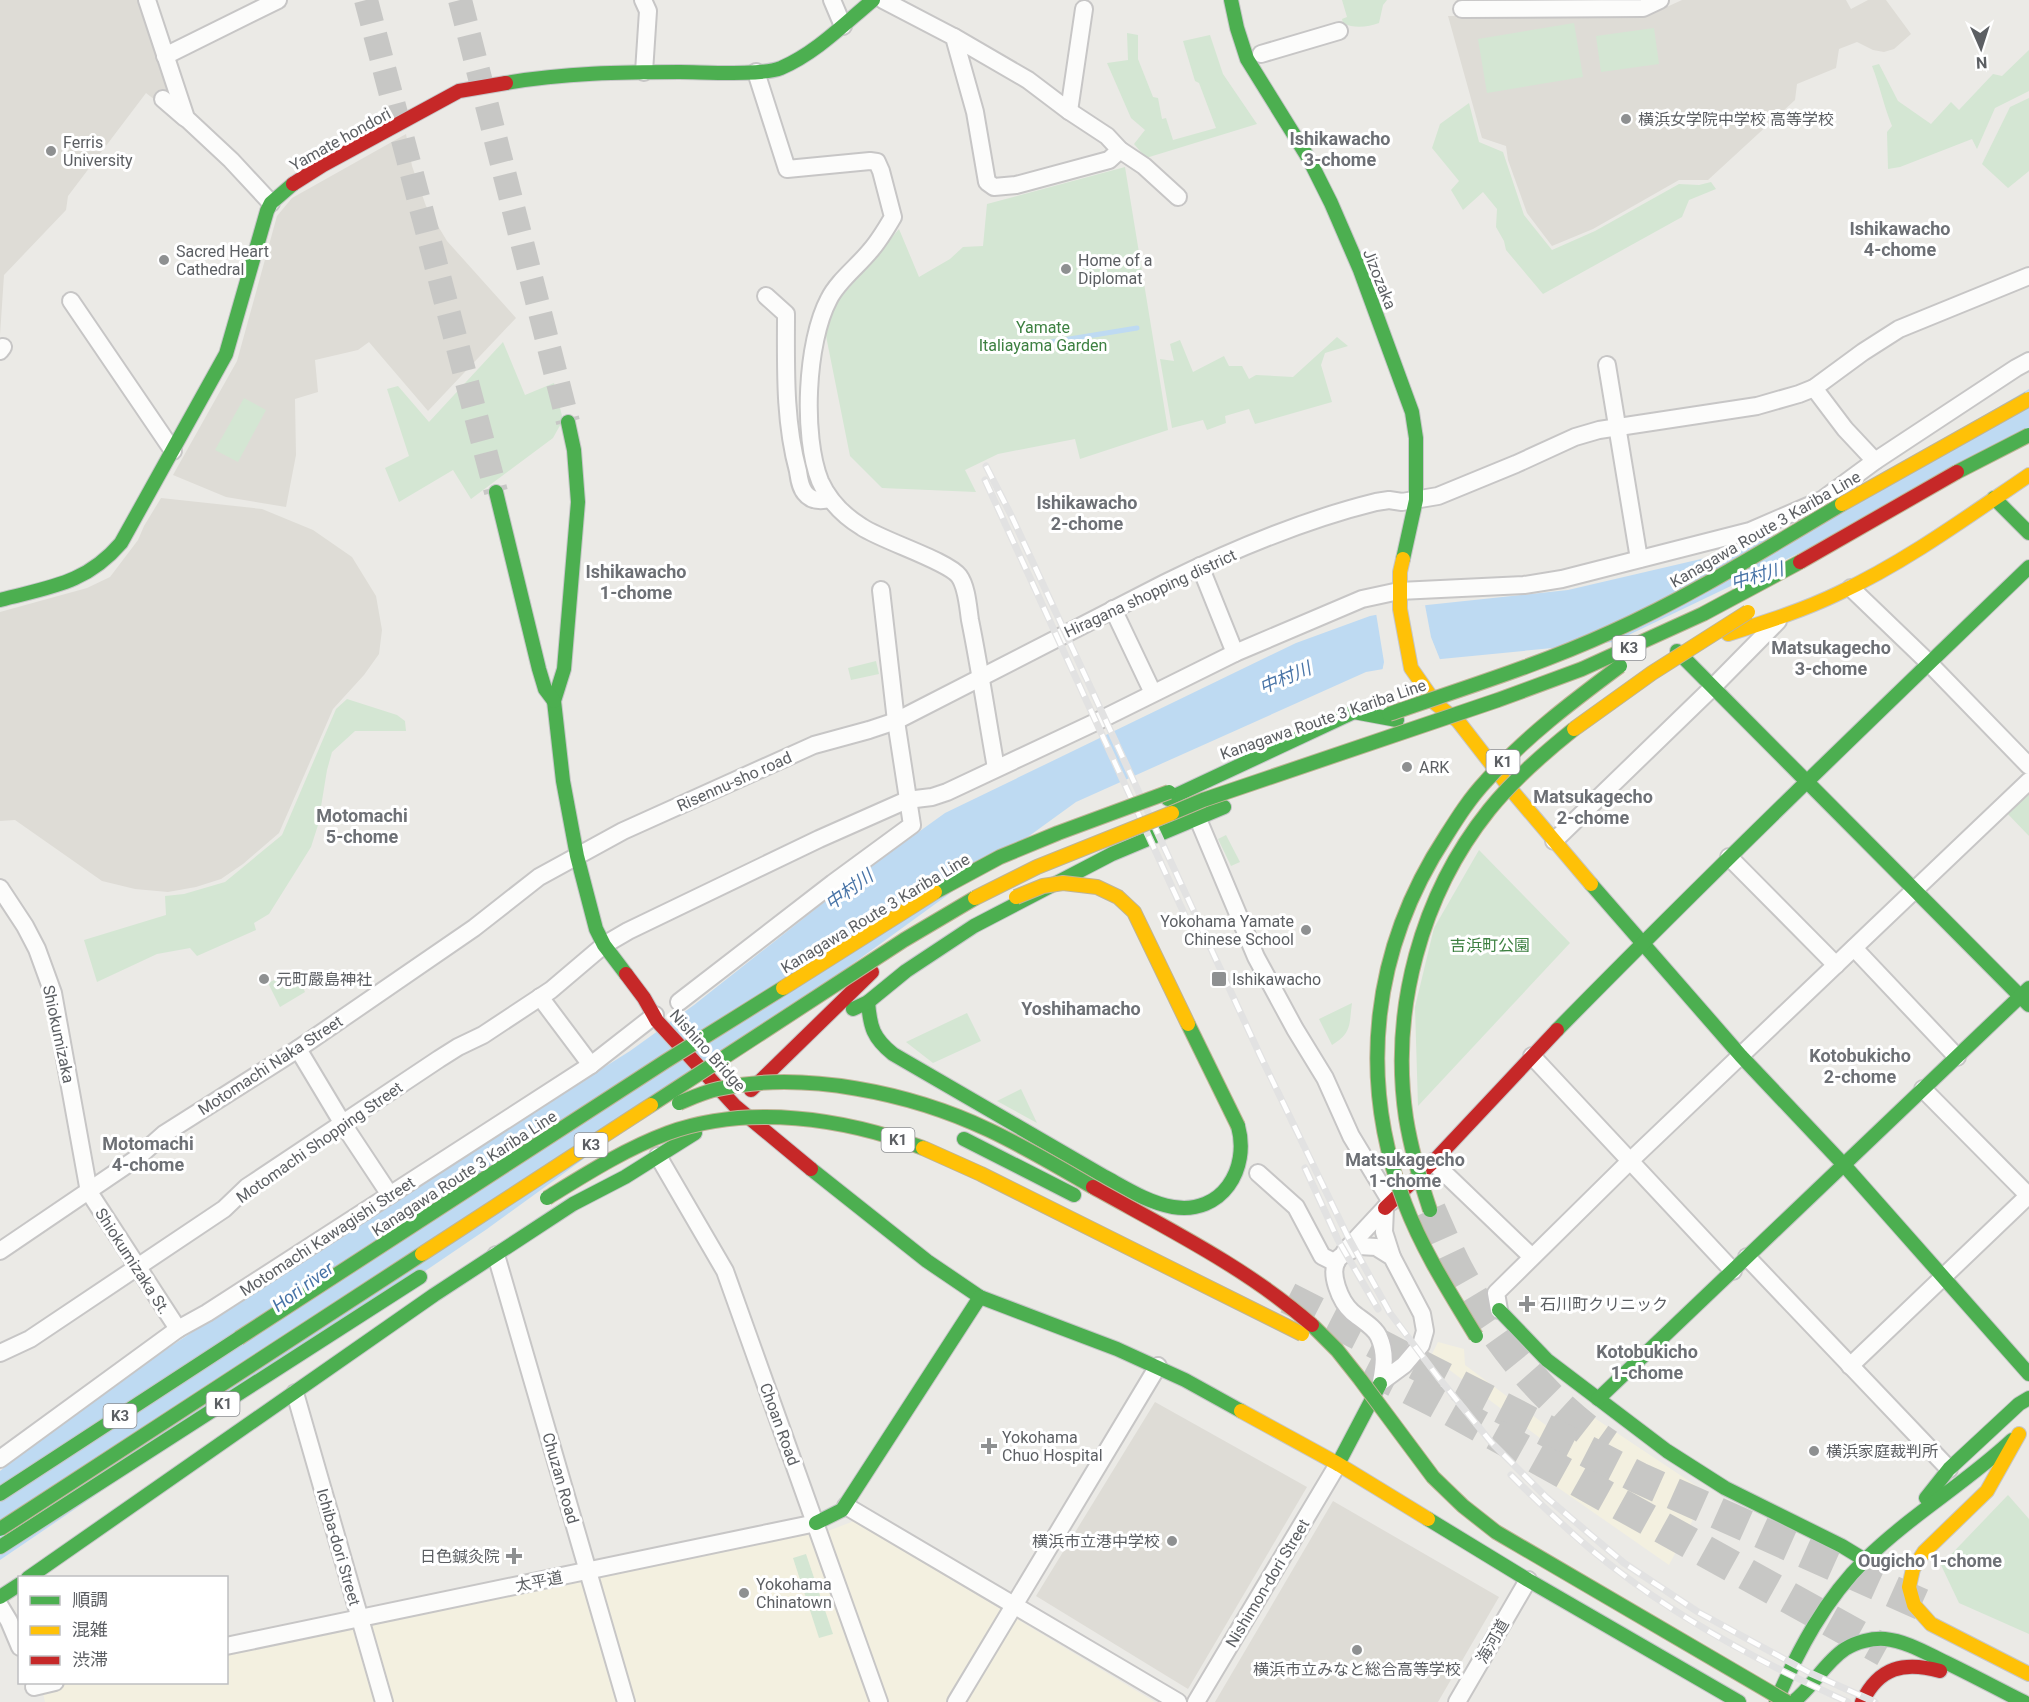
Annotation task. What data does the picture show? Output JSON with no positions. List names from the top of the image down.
{
  "streets": {
    "main road": [
      "Yamate hondori",
      "Jizozaka",
      "Kanagawa Route 3 Kariba Line",
      "K3",
      "K1",
      "Nishino Bridge",
      "太平道"
    ],
    "street": [
      "Hiragana shopping district",
      "Risennu-sho road",
      "Shiokumizaka",
      "Motomachi Naka Street",
      "Motomachi Shopping Street",
      "Motomachi Kawagishi Street",
      "Shiokumizaka St.",
      "Choan Road",
      "Chuzan Road",
      "Ichiba-dori Street",
      "Nishimon-dori Street",
      "海河道"
    ]
  },
  "crossings": [
    ["Jizozaka", "Hiragana shopping district"],
    ["Jizozaka", "Motomachi Shopping Street"],
    ["Kanagawa Route 3 Kariba Line", "K1"],
    ["Hiragana shopping district", "Risennu-sho road"],
    ["Risennu-sho road", "Nishino Bridge"],
    ["Risennu-sho road", "Motomachi Naka Street"],
    ["Shiokumizaka", "Motomachi Naka Street"],
    ["Shiokumizaka", "Shiokumizaka St."],
    ["Nishino Bridge", "Motomachi Shopping Street"],
    ["Nishino Bridge", "Motomachi Kawagishi Street"],
    ["Nishino Bridge", "Nishimon-dori Street"],
    ["Nishino Bridge", "海河道"],
    ["Motomachi Naka Street", "Shiokumizaka St."],
    ["Motomachi Shopping Street", "Shiokumizaka St."],
    ["Motomachi Kawagishi Street", "Shiokumizaka St."],
    ["Choan Road", "太平道"],
    ["Chuzan Road", "太平道"],
    ["Ichiba-dori Street", "太平道"]
  ],
  "districts": [
    "Ishikawacho 3-chome",
    "Ishikawacho 4-chome",
    "Ishikawacho 2-chome",
    "Ishikawacho 1-chome",
    "Matsukagecho 3-chome",
    "Matsukagecho 2-chome",
    "Motomachi 5-chome",
    "Yoshihamacho",
    "Kotobukicho 2-chome",
    "Motomachi 4-chome",
    "Matsukagecho 1-chome",
    "Kotobukicho 1-chome",
    "Ougicho 1-chome"
  ],
  "water": ["中村川", "Hori river"],
  "parks": ["Yamate Italiayama Garden", "吉浜町公園"],
  "places": {
    "other": [
      "横浜女学院中学校 高等学校",
      "Ferris University",
      "Sacred Heart Cathedral",
      "Home of a Diplomat",
      "ARK",
      "Yokohama Yamate Chinese School",
      "元町嚴島神社",
      "横浜家庭裁判所",
      "横浜市立港中学校",
      "Yokohama Chinatown",
      "横浜市立みなと総合高等学校"
    ],
    "transit": ["Ishikawacho"],
    "health": ["石川町クリニック", "Yokohama Chuo Hospital", "日色鍼灸院"]
  },
  "legend": ["順調", "混雑", "渋滞"],
  "north": "bottom"
}
